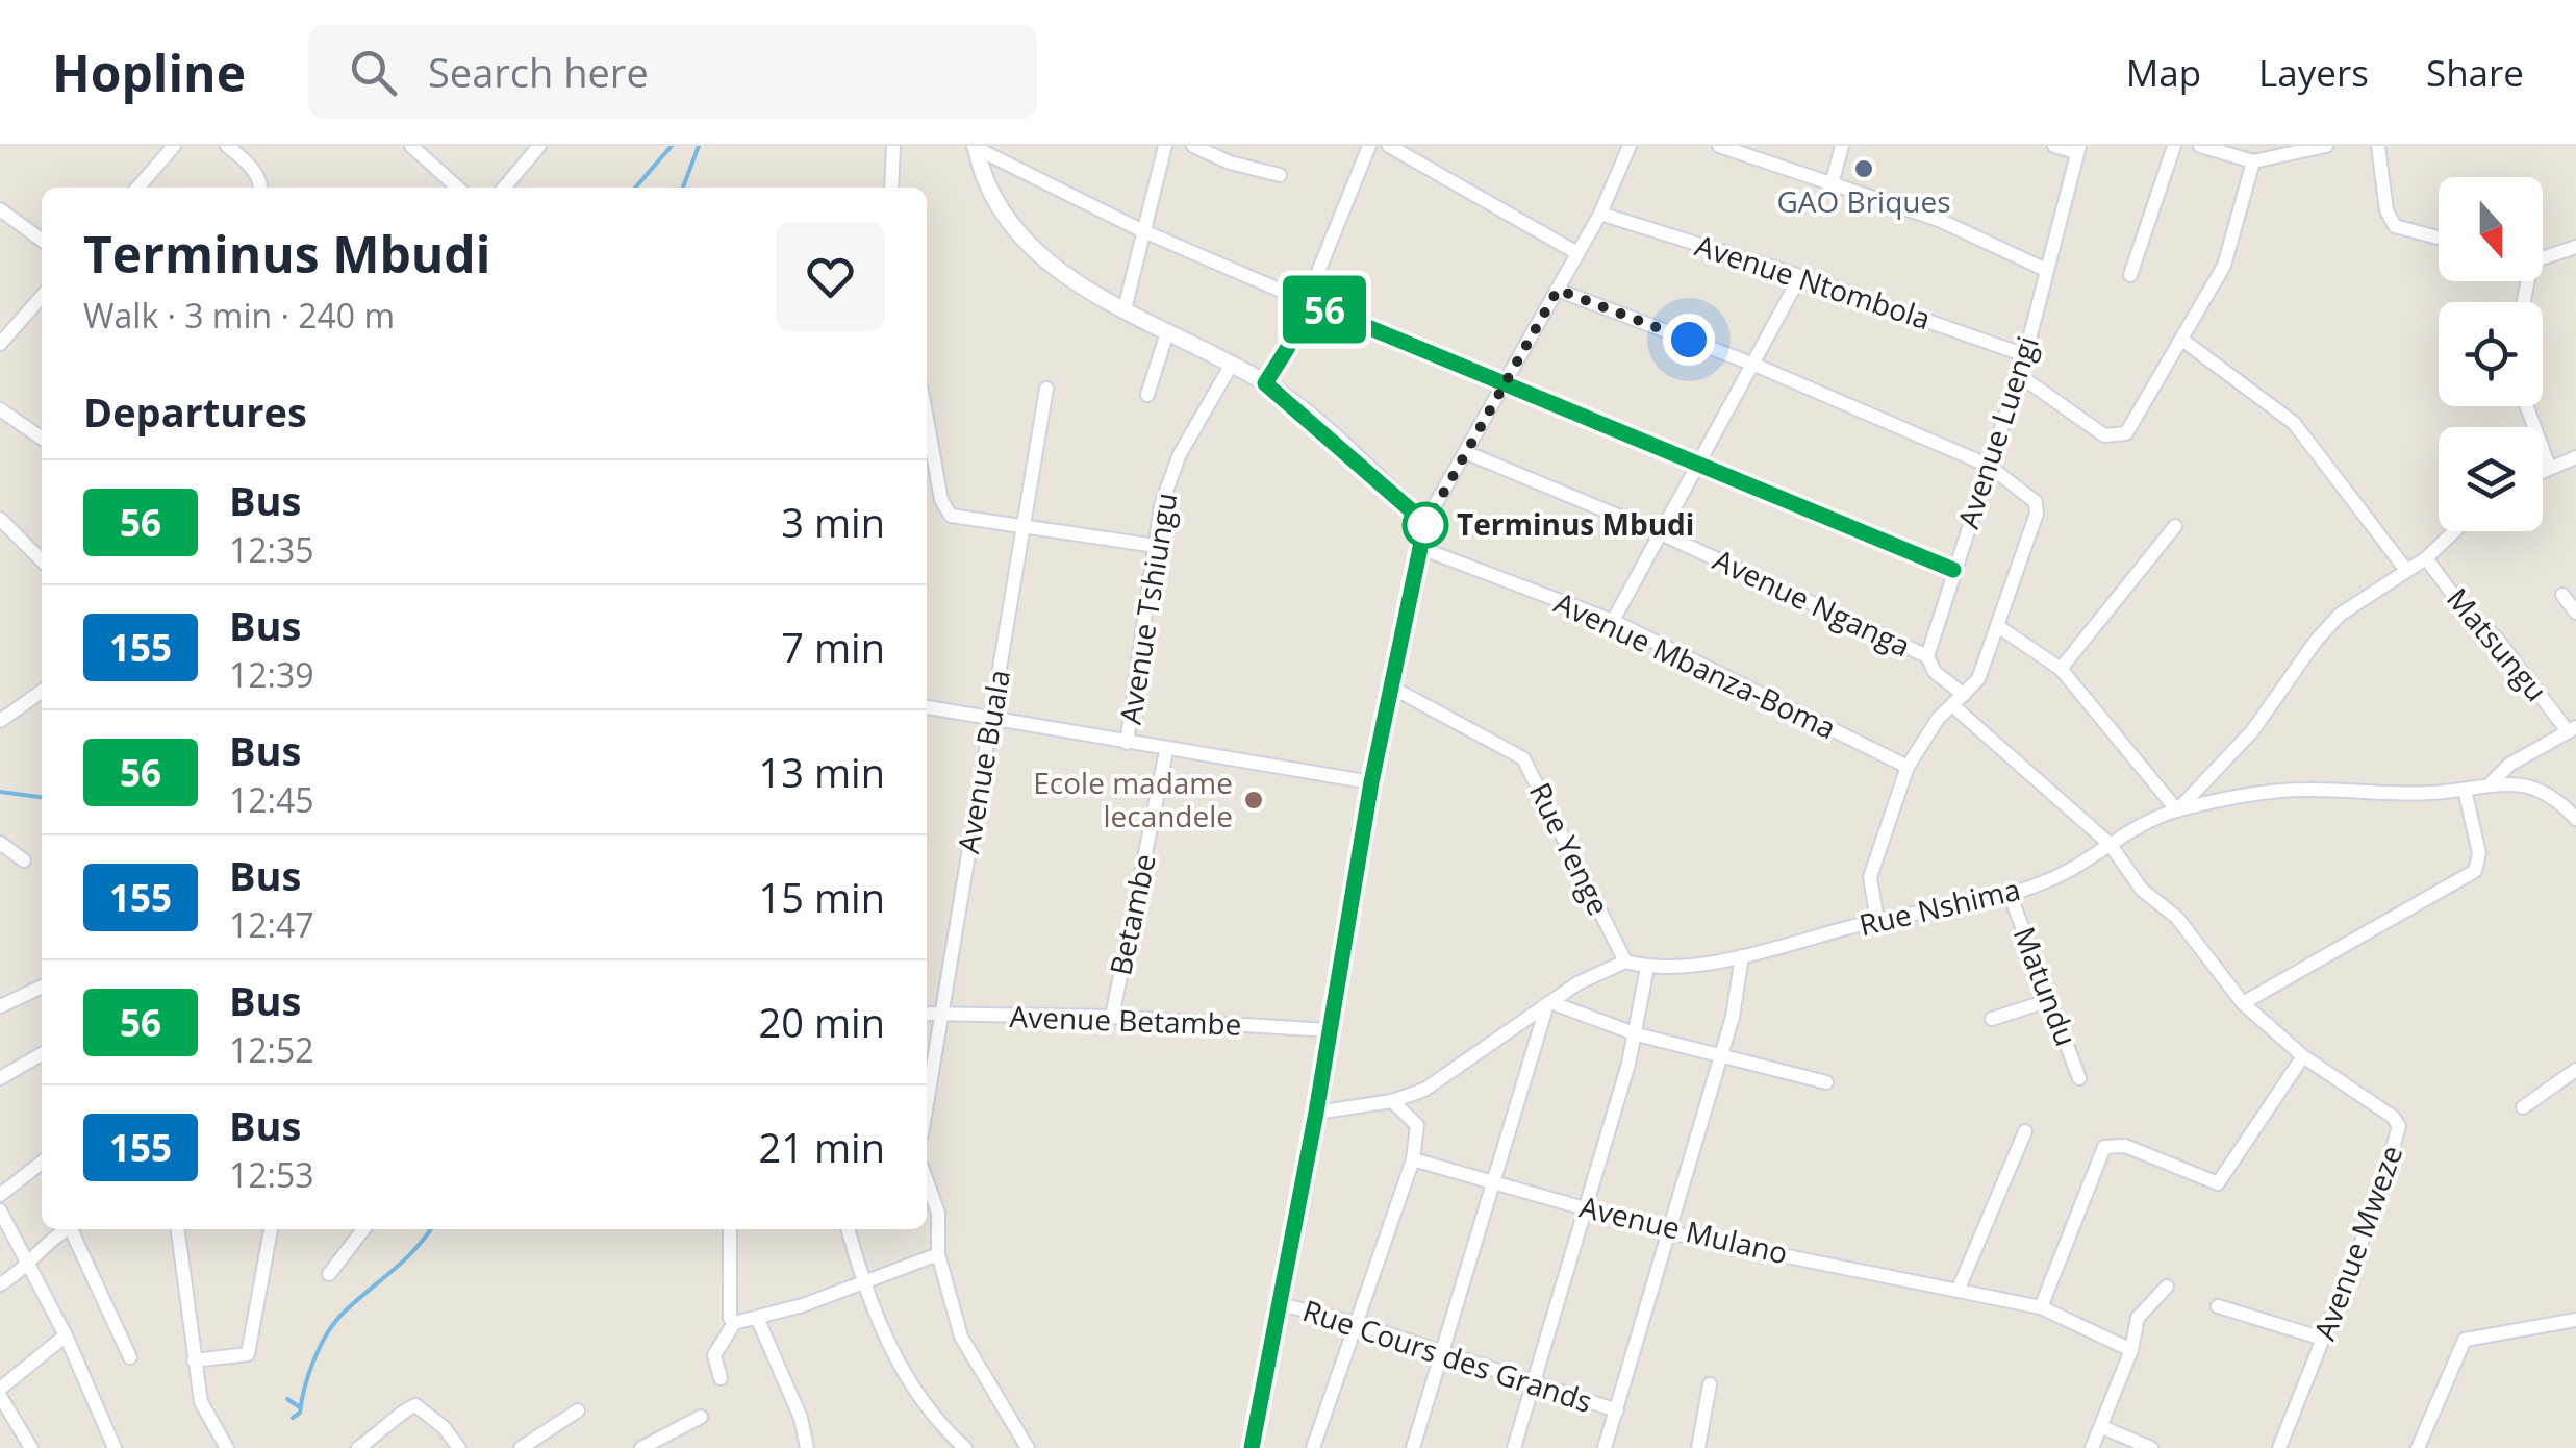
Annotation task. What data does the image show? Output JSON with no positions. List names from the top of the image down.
{
  "streets": {
    "street": [
      "Avenue Ntombola",
      "Avenue Luengi",
      "Avenue Nganga",
      "Avenue Tshiungu",
      "Matsungu",
      "Avenue Mbanza-Boma",
      "Avenue Buala",
      "Rue Yenge",
      "Rue Nshima",
      "Betambe",
      "Matundu",
      "Avenue Betambe",
      "Avenue Mulano",
      "Avenue Mweze",
      "Rue Cours des Grands"
    ]
  },
  "crossings": [
    ["Avenue Ntombola", "Avenue Luengi"],
    ["Avenue Luengi", "Avenue Nganga"],
    ["Avenue Buala", "Avenue Betambe"],
    ["Rue Yenge", "Rue Nshima"],
    ["Rue Nshima", "Matundu"],
    ["Rue Nshima", "Avenue Mweze"],
    ["Betambe", "Avenue Betambe"]
  ],
  "places": ["GAO Briques", "Terminus Mbudi", "Ecole madame lecandele"],
  "lines": ["bus line 56"],
  "north": "bottom",
  "page": {
    "header": "Hopline",
    "search": "Search here",
    "nav": ["Map", "Layers", "Share"],
    "on_map": "56",
    "heading": [
      ["Terminus Mbudi", "Walk · 3 min · 240 m"],
      "Departures"
    ],
    "list": [
      {
        "mark": "56",
        "name": "Bus",
        "note": "12:35",
        "value": "3 min"
      },
      {
        "mark": "155",
        "name": "Bus",
        "note": "12:39",
        "value": "7 min"
      },
      {
        "mark": "56",
        "name": "Bus",
        "note": "12:45",
        "value": "13 min"
      },
      {
        "mark": "155",
        "name": "Bus",
        "note": "12:47",
        "value": "15 min"
      },
      {
        "mark": "56",
        "name": "Bus",
        "note": "12:52",
        "value": "20 min"
      },
      {
        "mark": "155",
        "name": "Bus",
        "note": "12:53",
        "value": "21 min"
      }
    ]
  }
}
